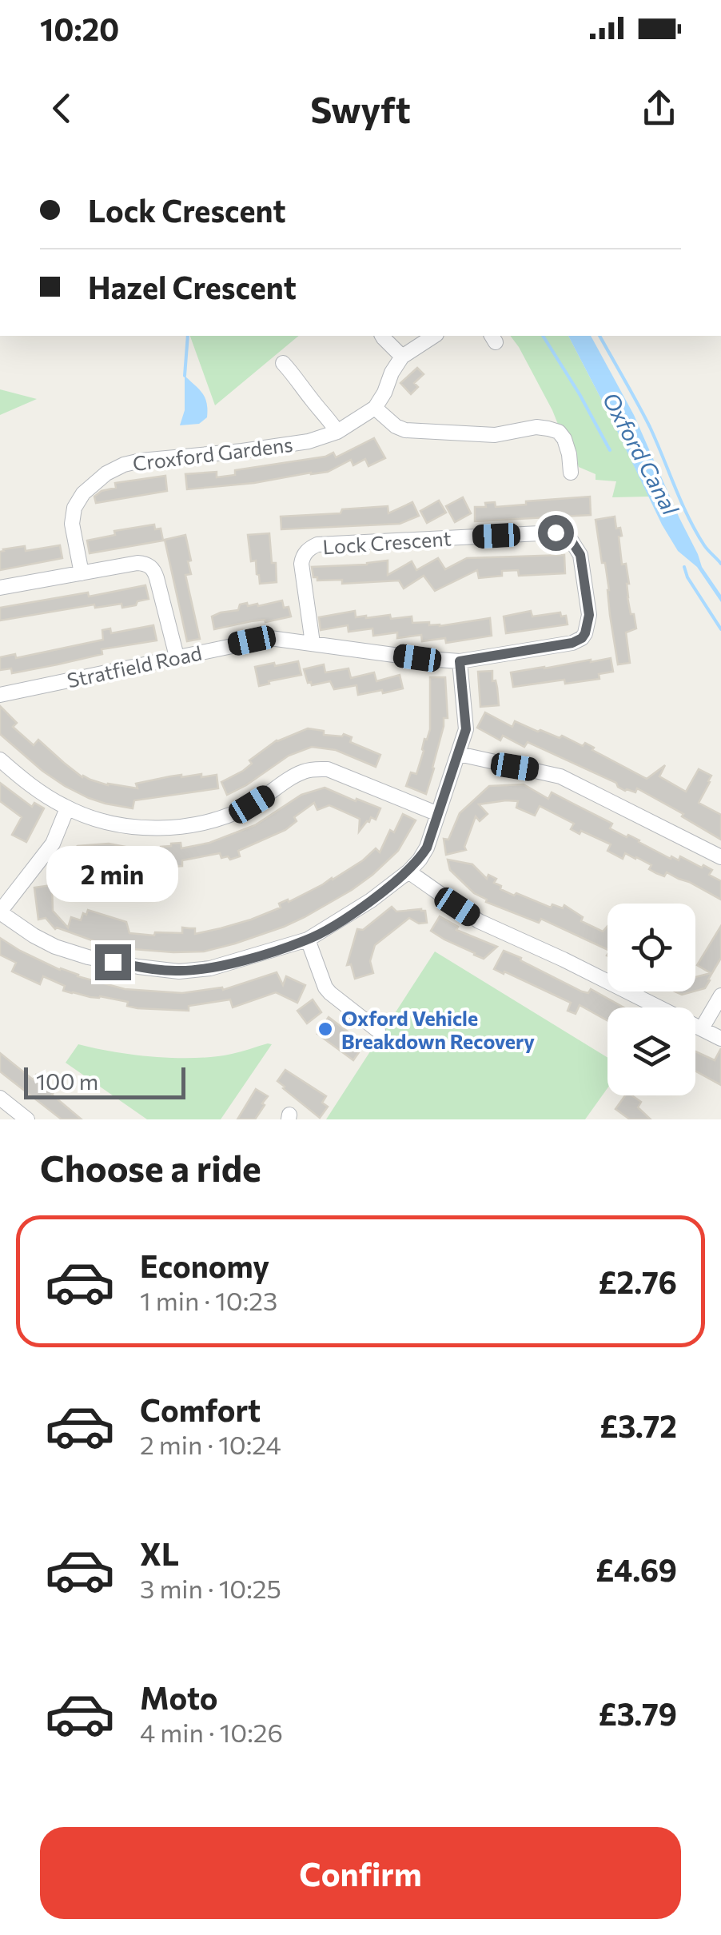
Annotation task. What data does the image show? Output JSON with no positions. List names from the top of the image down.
{
  "streets": {
    "street": ["Croxford Gardens", "Lock Crescent", "Stratfield Road"]
  },
  "crossings": [
    ["Lock Crescent", "Stratfield Road"]
  ],
  "water": ["Oxford Canal"],
  "places": ["Oxford Vehicle Breakdown Recovery"],
  "scale_bar": "100 m",
  "page": {
    "status": "10:20",
    "header": "Swyft",
    "banner": ["Lock Crescent", "Hazel Crescent"],
    "bubble": "2 min",
    "scale": "100 m",
    "heading": "Choose a ride",
    "list": [
      {
        "name": "Economy",
        "note": "1 min · 10:23",
        "value": "£2.76"
      },
      {
        "name": "Comfort",
        "note": "2 min · 10:24",
        "value": "£3.72"
      },
      {
        "name": "XL",
        "note": "3 min · 10:25",
        "value": "£4.69"
      },
      {
        "name": "Moto",
        "note": "4 min · 10:26",
        "value": "£3.79"
      }
    ],
    "buttons": "Confirm"
  }
}
